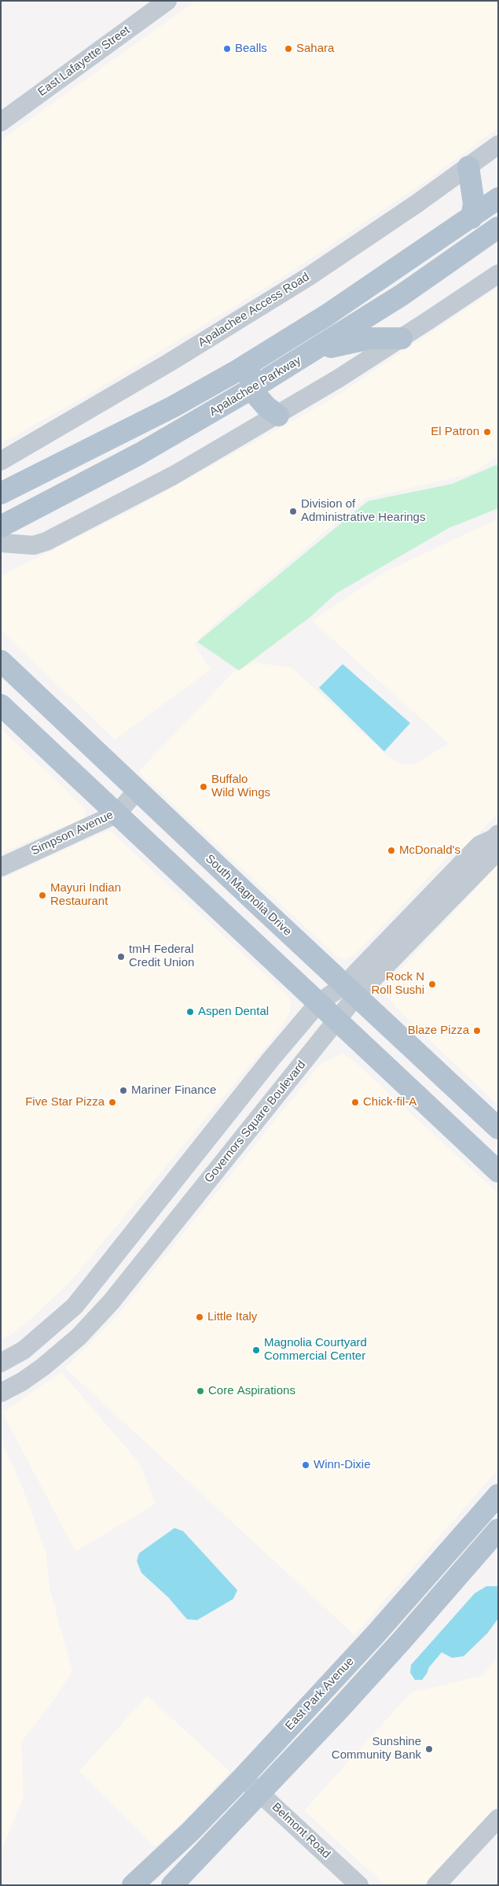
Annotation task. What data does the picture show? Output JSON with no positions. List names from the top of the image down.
{
  "streets": {
    "main road": ["Apalachee Parkway", "South Magnolia Drive", "East Park Avenue"],
    "street": [
      "East Lafayette Street",
      "Apalachee Access Road",
      "Simpson Avenue",
      "Governors Square Boulevard",
      "Belmont Road"
    ]
  },
  "crossings": [
    ["Simpson Avenue", "South Magnolia Drive"],
    ["South Magnolia Drive", "Governors Square Boulevard"],
    ["East Park Avenue", "Belmont Road"]
  ],
  "places": [
    "Bealls",
    "Sahara",
    "El Patron",
    "Division of Administrative Hearings",
    "Buffalo Wild Wings",
    "McDonald's",
    "Mayuri Indian Restaurant",
    "tmH Federal Credit Union",
    "Rock N Roll Sushi",
    "Aspen Dental",
    "Blaze Pizza",
    "Mariner Finance",
    "Five Star Pizza",
    "Chick-fil-A",
    "Little Italy",
    "Magnolia Courtyard Commercial Center",
    "Core Aspirations",
    "Winn-Dixie",
    "Sunshine Community Bank"
  ]
}
